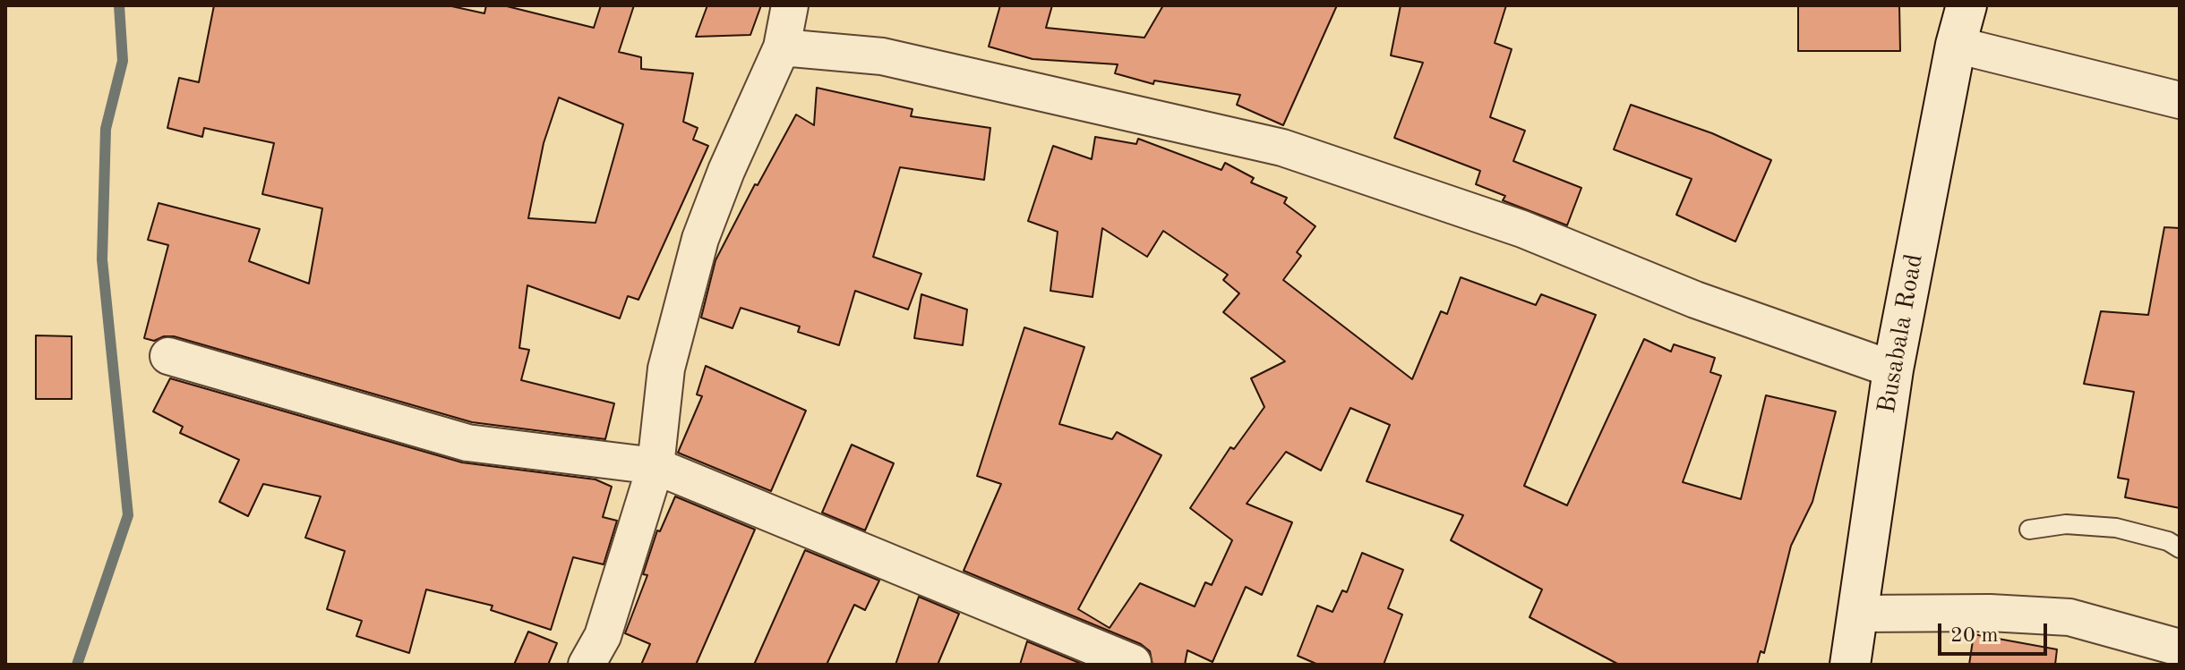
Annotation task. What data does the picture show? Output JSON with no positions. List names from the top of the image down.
{
  "streets": {
    "street": ["Busabala Road"]
  },
  "scale_bar": "20 m"
}
